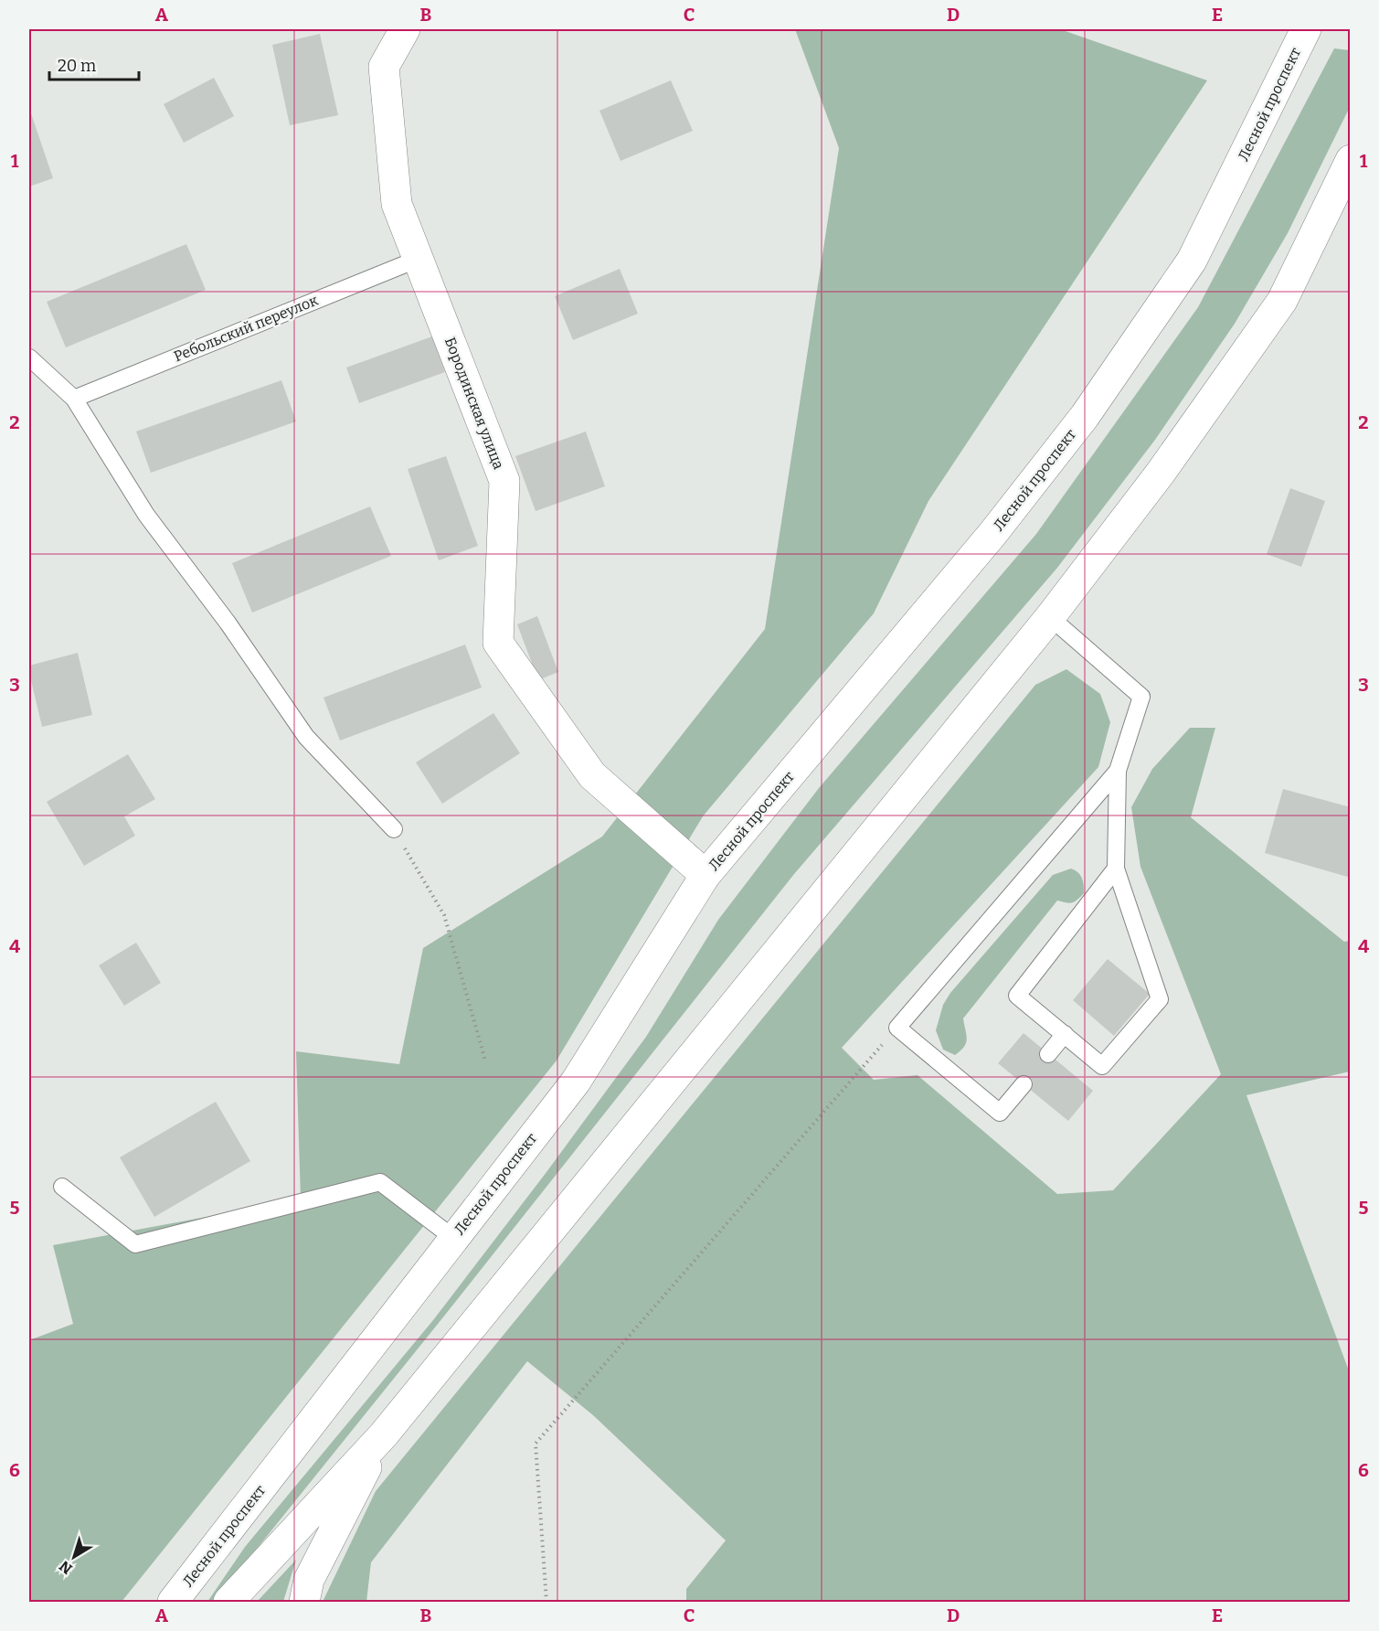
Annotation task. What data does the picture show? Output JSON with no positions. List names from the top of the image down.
{
  "streets": {
    "main road": ["Лесной проспект", "Бородинская улица"],
    "lane": ["Ребольский переулок"]
  },
  "crossings": [
    ["Лесной проспект", "Бородинская улица"],
    ["Ребольский переулок", "Бородинская улица"]
  ],
  "scale_bar": "20 m",
  "north": "bottom left",
  "grid": {
    "columns": [
      "A",
      "B",
      "C",
      "D",
      "E"
    ],
    "rows": [
      "1",
      "2",
      "3",
      "4",
      "5",
      "6"
    ]
  }
}
